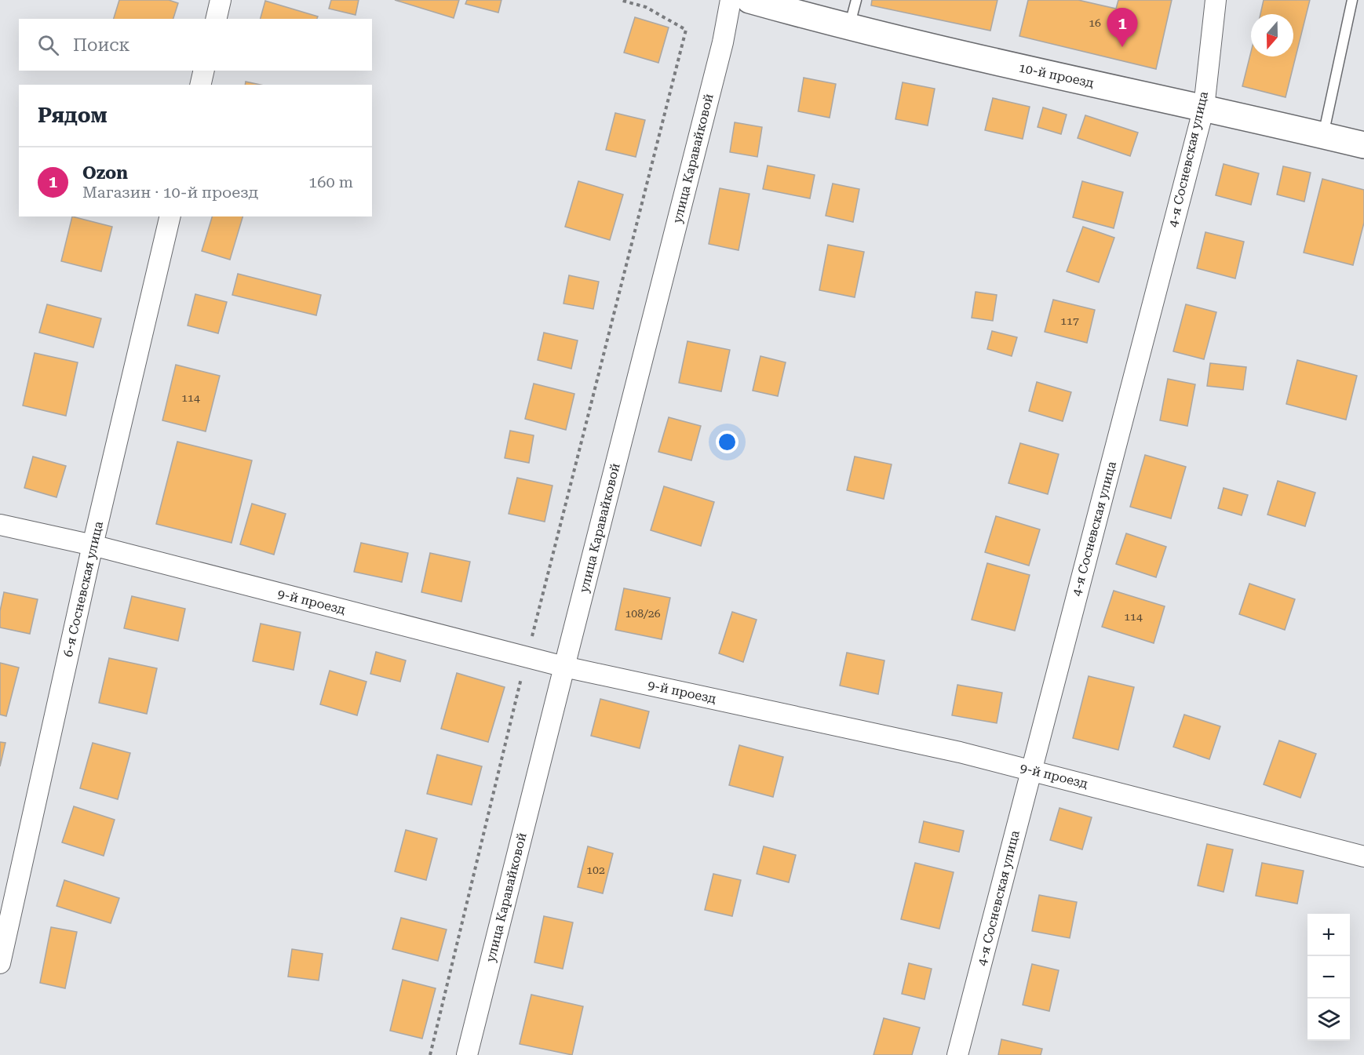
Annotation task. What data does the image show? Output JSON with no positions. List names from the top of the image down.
{
  "streets": {
    "main road": ["10-й проезд"],
    "street": [
      "улица Каравайковой",
      "4-я Сосневская улица",
      "6-я Сосневская улица",
      "9-й проезд"
    ]
  },
  "crossings": [
    ["10-й проезд", "4-я Сосневская улица"],
    ["улица Каравайковой", "9-й проезд"],
    ["4-я Сосневская улица", "9-й проезд"],
    ["6-я Сосневская улица", "9-й проезд"]
  ],
  "house_numbers": [
    "16",
    "117",
    "114",
    "108/26",
    "114",
    "102"
  ],
  "north": "bottom",
  "page": {
    "pins": "1",
    "search": "Поиск",
    "heading": "Рядом",
    "list": [
      {
        "mark": "1",
        "name": "Ozon",
        "note": "Магазин · 10-й проезд",
        "value": "160 m"
      }
    ],
    "map_buttons": ["+", "−"]
  }
}
